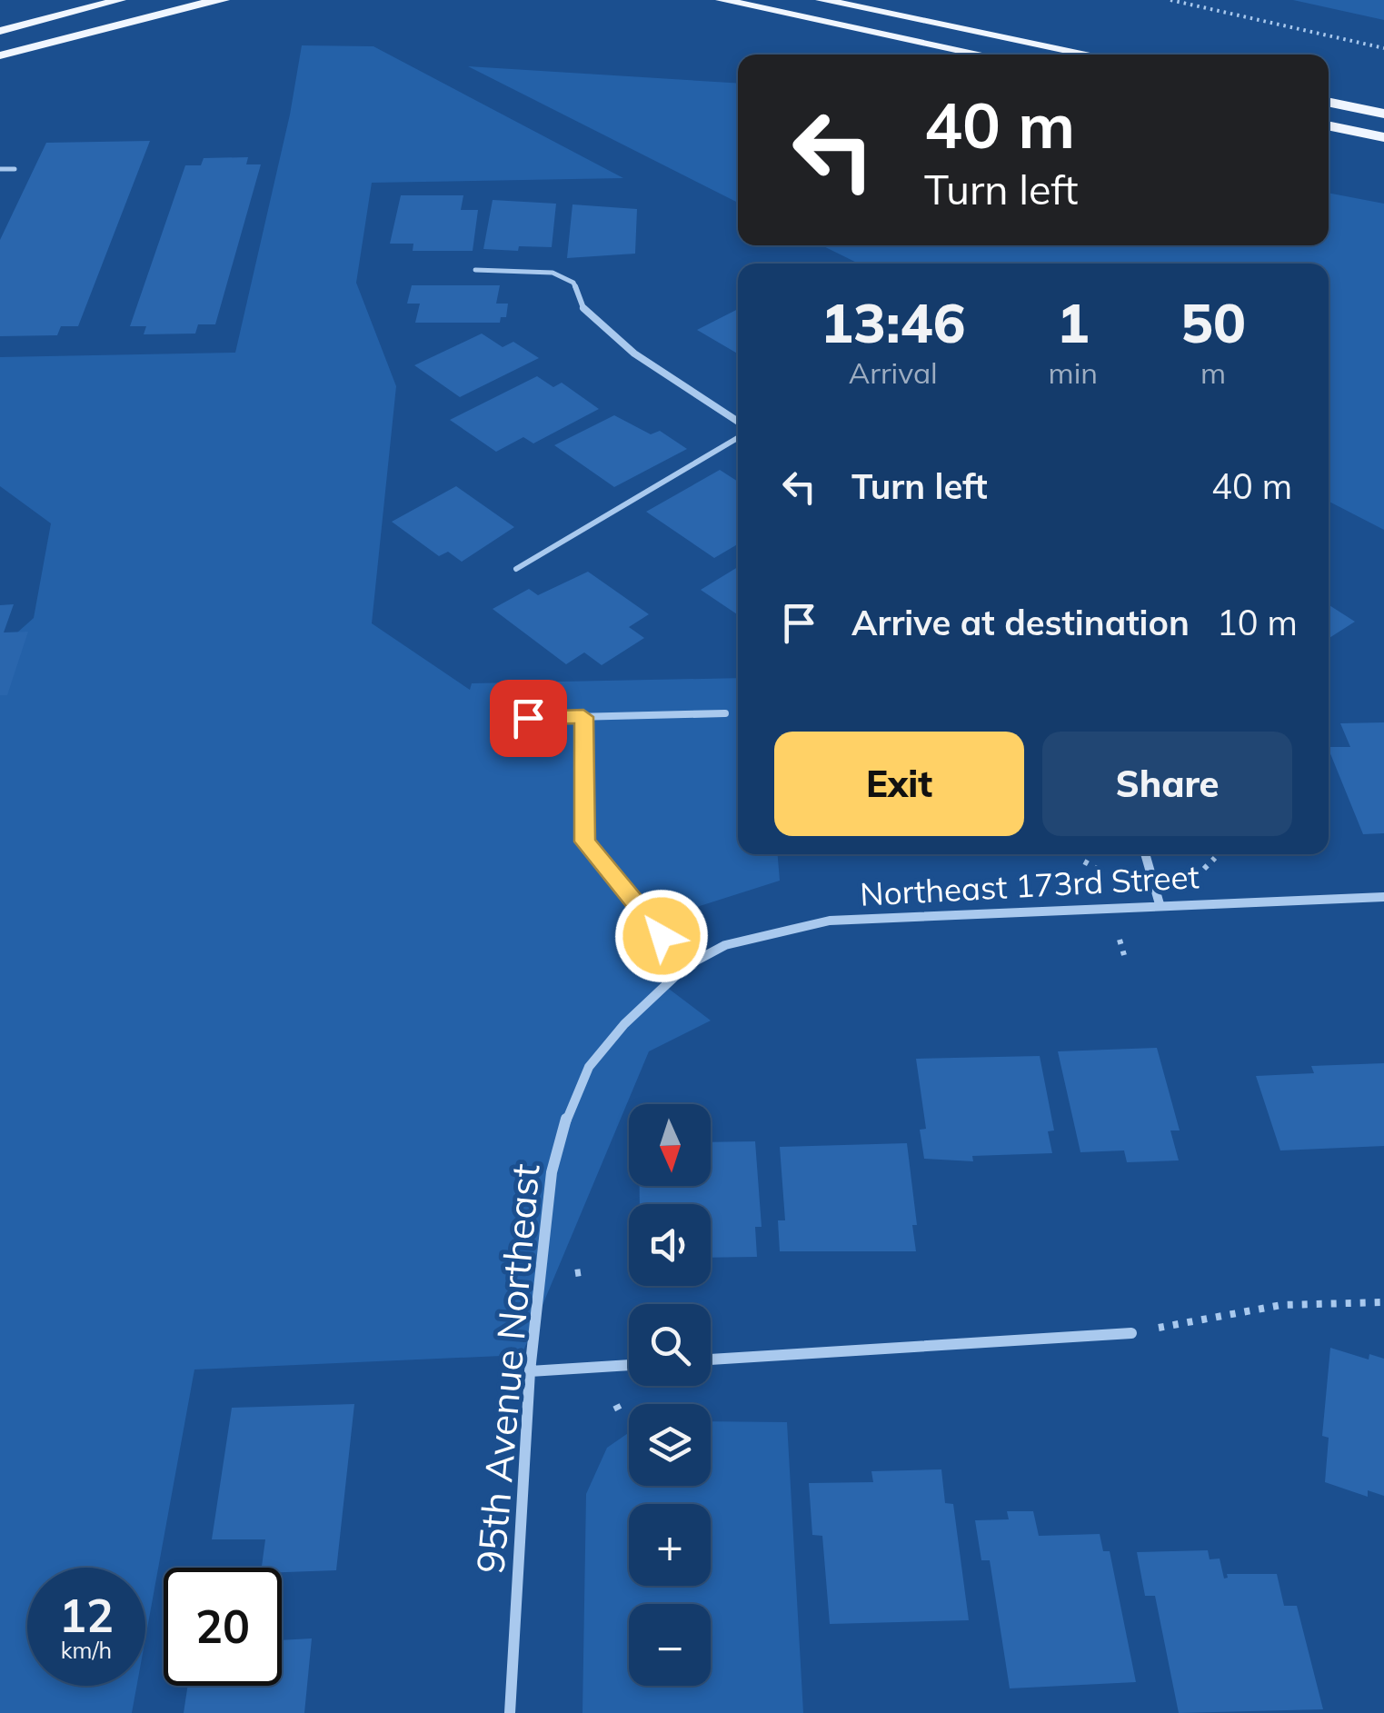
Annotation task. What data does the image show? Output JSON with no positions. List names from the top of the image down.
{
  "streets": {
    "street": ["Northeast 173rd Street", "95th Avenue Northeast"]
  },
  "crossings": [
    ["Northeast 173rd Street", "95th Avenue Northeast"]
  ],
  "north": "bottom",
  "page": {
    "turn": ["40 m", "Turn left"],
    "eta": [
      "13:46",
      "Arrival",
      "1",
      "min",
      "50",
      "m"
    ],
    "list": [
      {
        "name": "Turn left",
        "value": "40 m"
      },
      {
        "name": "Arrive at destination",
        "value": "10 m"
      }
    ],
    "buttons": ["Exit", "Share"],
    "map_buttons": ["+", "−"],
    "speed": "12 km/h",
    "limit": "20"
  }
}
